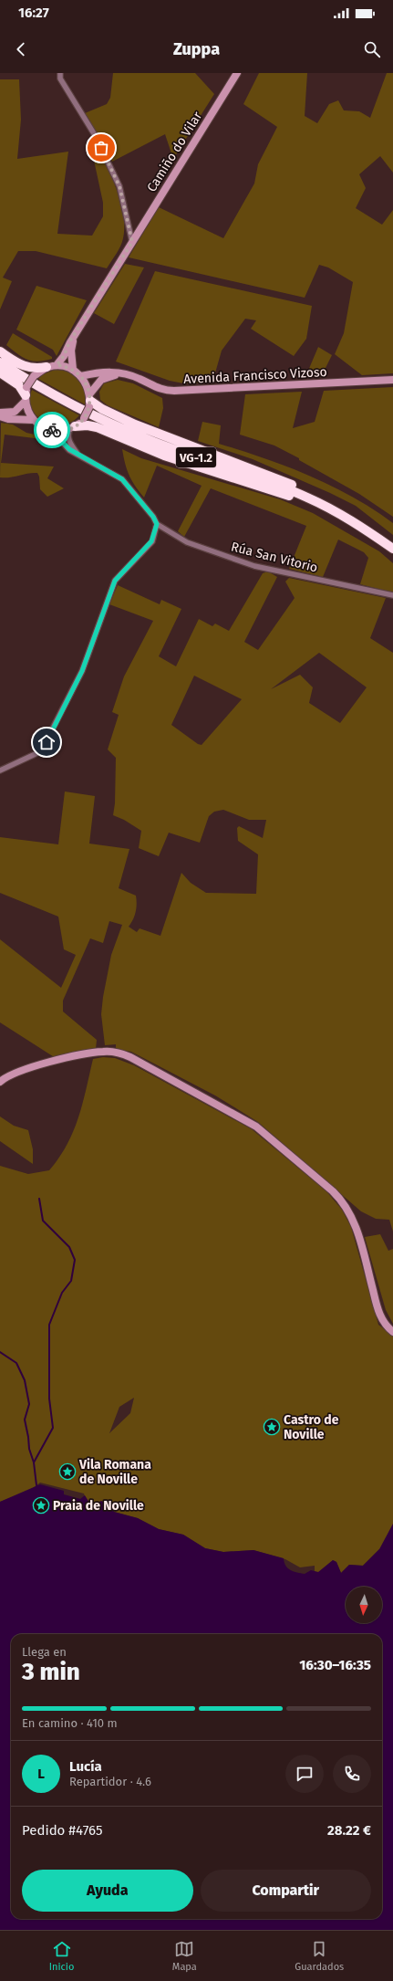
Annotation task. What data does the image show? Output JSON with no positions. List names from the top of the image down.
{
  "streets": {
    "highway": ["VG-1.2"],
    "street": ["Camiño do Vilar", "Avenida Francisco Vizoso", "Rúa San Vitorio"]
  },
  "crossings": [
    ["Avenida Francisco Vizoso", "Rúa San Vitorio"]
  ],
  "places": {
    "place": ["Castro de Noville", "Vila Romana de Noville", "Praia de Noville"]
  },
  "north": "bottom",
  "page": {
    "status": "16:27",
    "header": "Zuppa",
    "heading": ["3 min", "Llega en", "16:30–16:35"],
    "panel": [
      "Lucía",
      "Repartidor · 4.6",
      "Pedido #4765",
      "28.22 €"
    ],
    "bar": "En camino · 410 m",
    "round": "L",
    "buttons": ["Ayuda", "Compartir"],
    "tabs": ["Inicio", "Mapa", "Guardados"]
  }
}
